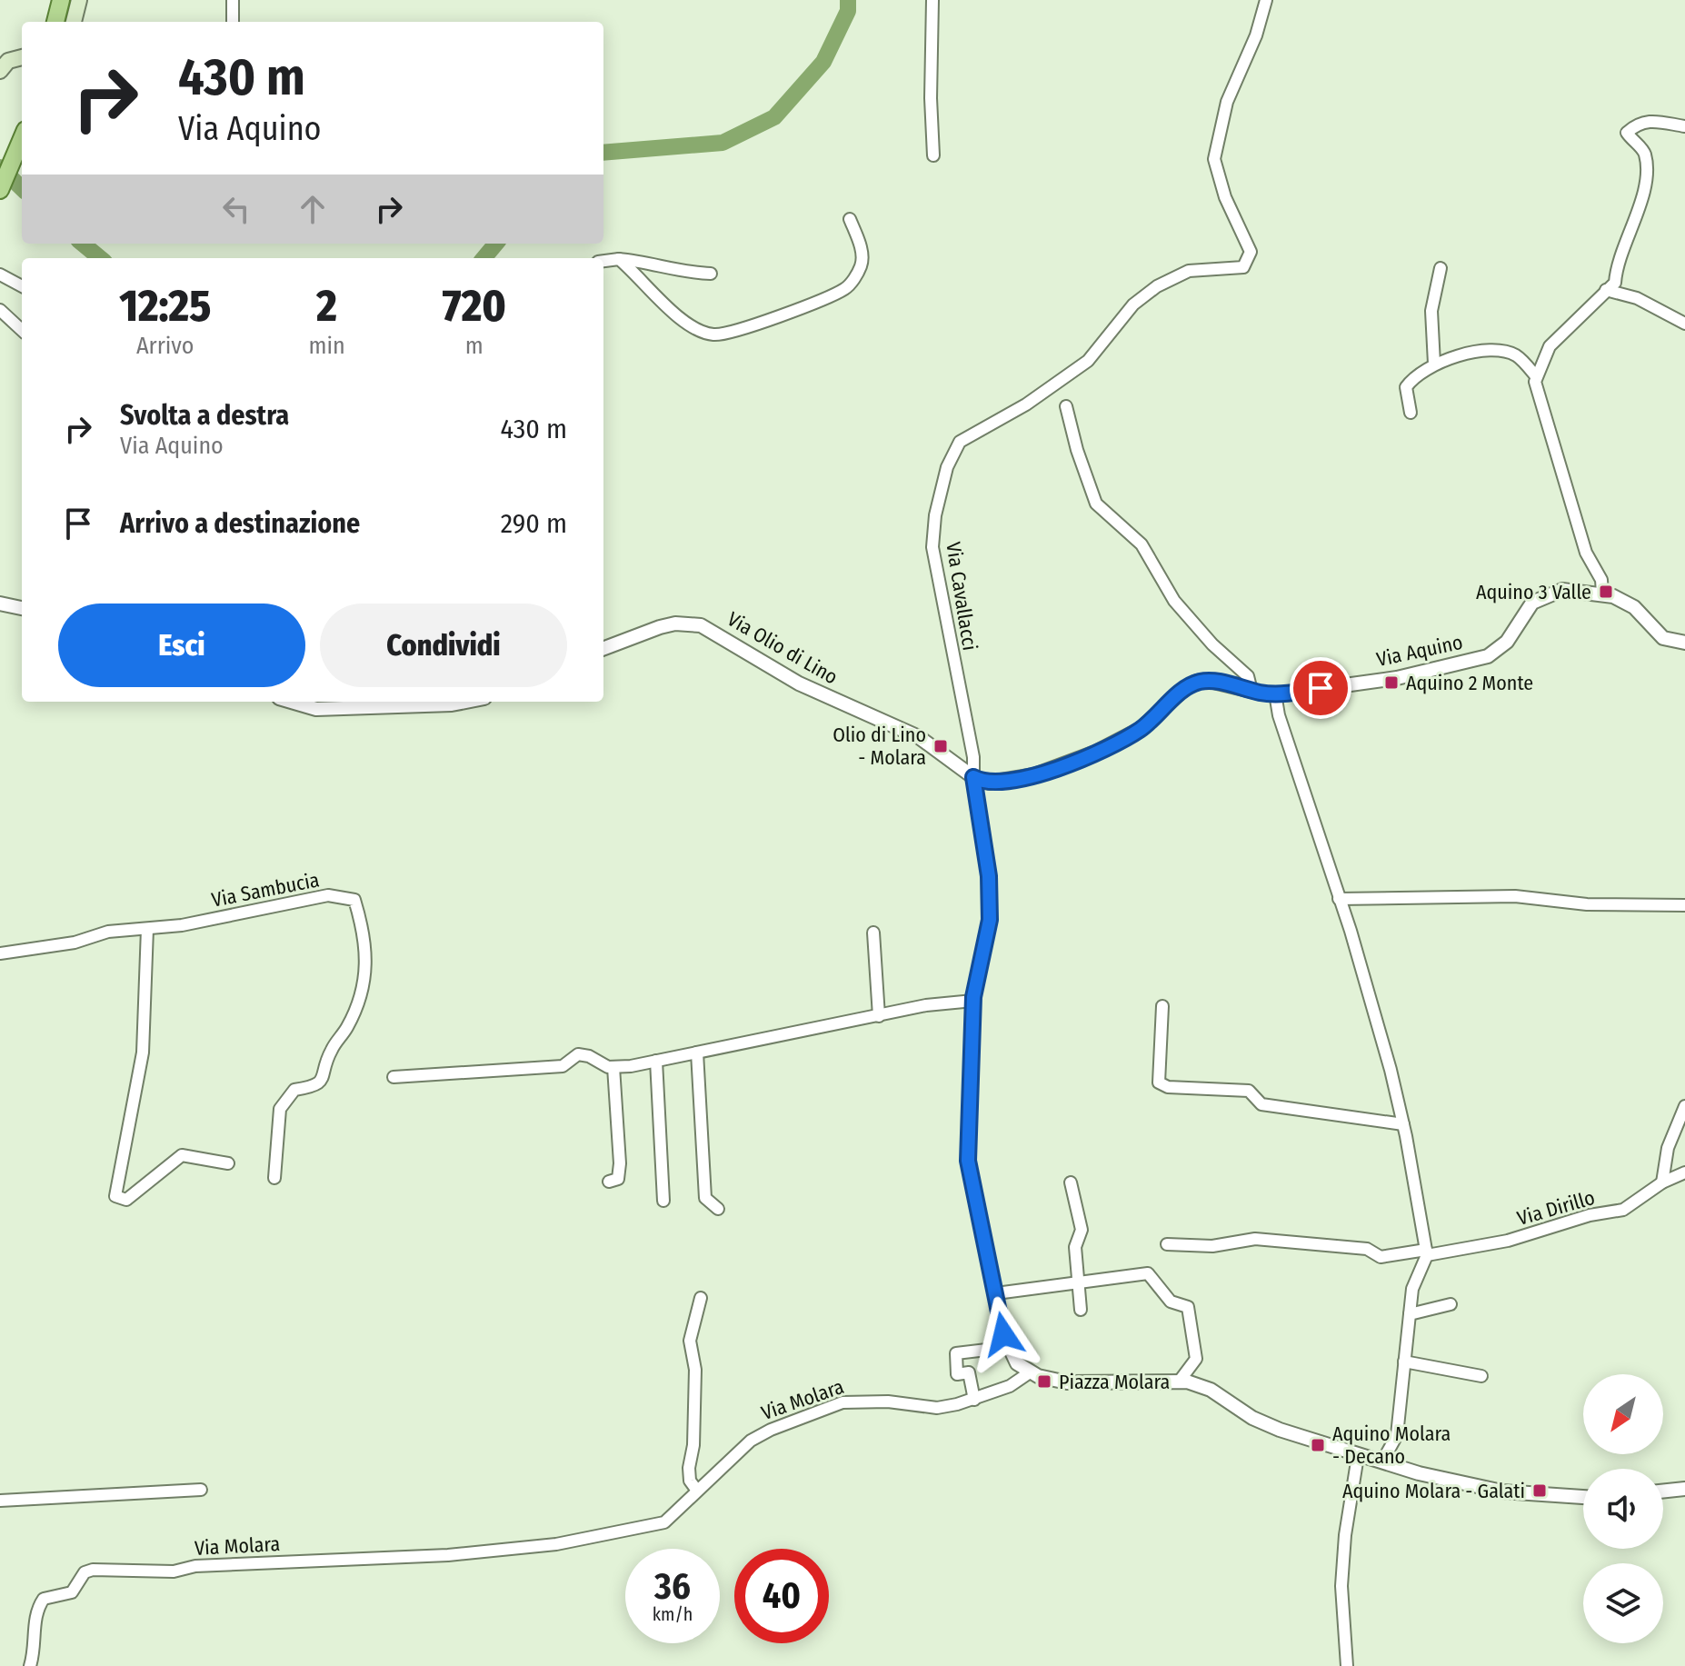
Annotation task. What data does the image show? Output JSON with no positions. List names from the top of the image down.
{
  "streets": {
    "street": [
      "Via Cavallacci",
      "Via Olio di Lino",
      "Via Aquino",
      "Via Sambucia",
      "Via Dirillo",
      "Via Molara"
    ]
  },
  "crossings": [
    ["Via Cavallacci", "Via Olio di Lino"],
    ["Via Cavallacci", "Via Aquino"],
    ["Via Olio di Lino", "Via Aquino"]
  ],
  "places": {
    "transit": [
      "Aquino 3 Valle",
      "Aquino 2 Monte",
      "Olio di Lino - Molara",
      "Piazza Molara",
      "Aquino Molara - Decano",
      "Aquino Molara - Galati"
    ]
  },
  "north": "bottom left",
  "page": {
    "turn": ["430 m", "Via Aquino"],
    "eta": [
      "12:25",
      "Arrivo",
      "2",
      "min",
      "720",
      "m"
    ],
    "list": [
      {
        "name": "Svolta a destra",
        "note": "Via Aquino",
        "value": "430 m"
      },
      {
        "name": "Arrivo a destinazione",
        "value": "290 m"
      }
    ],
    "buttons": ["Esci", "Condividi"],
    "speed": "36 km/h",
    "limit": "40"
  }
}
